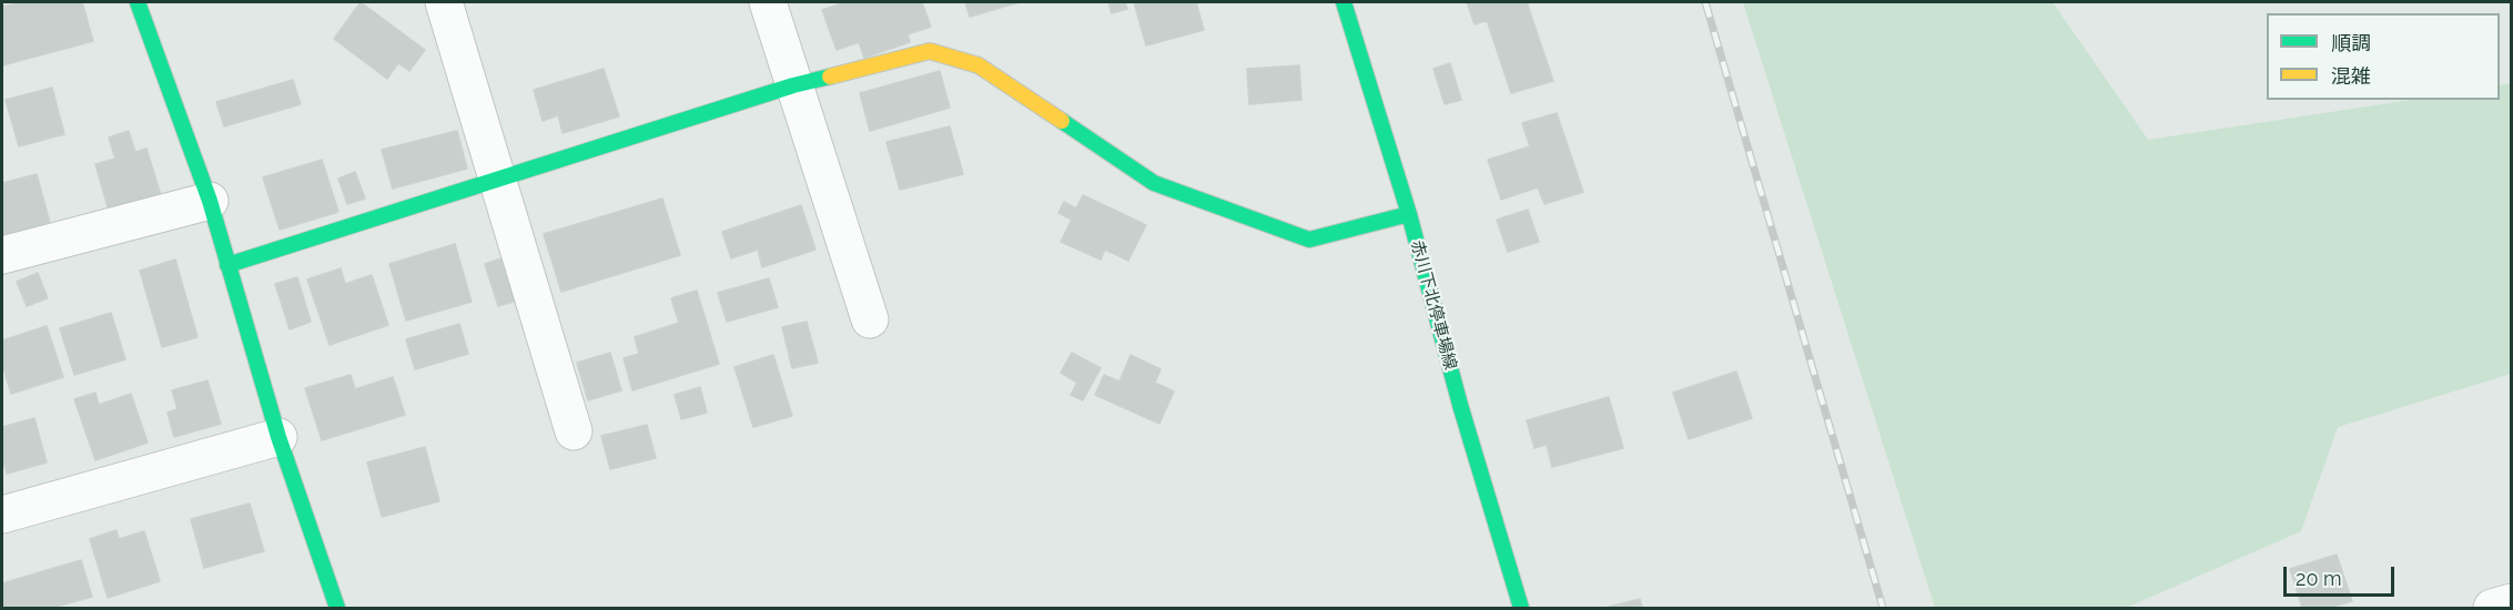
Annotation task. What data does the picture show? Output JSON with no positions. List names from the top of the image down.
{
  "streets": {
    "street": ["赤川下北停車場線"]
  },
  "legend": ["順調", "混雑"],
  "scale_bar": "20 m"
}
